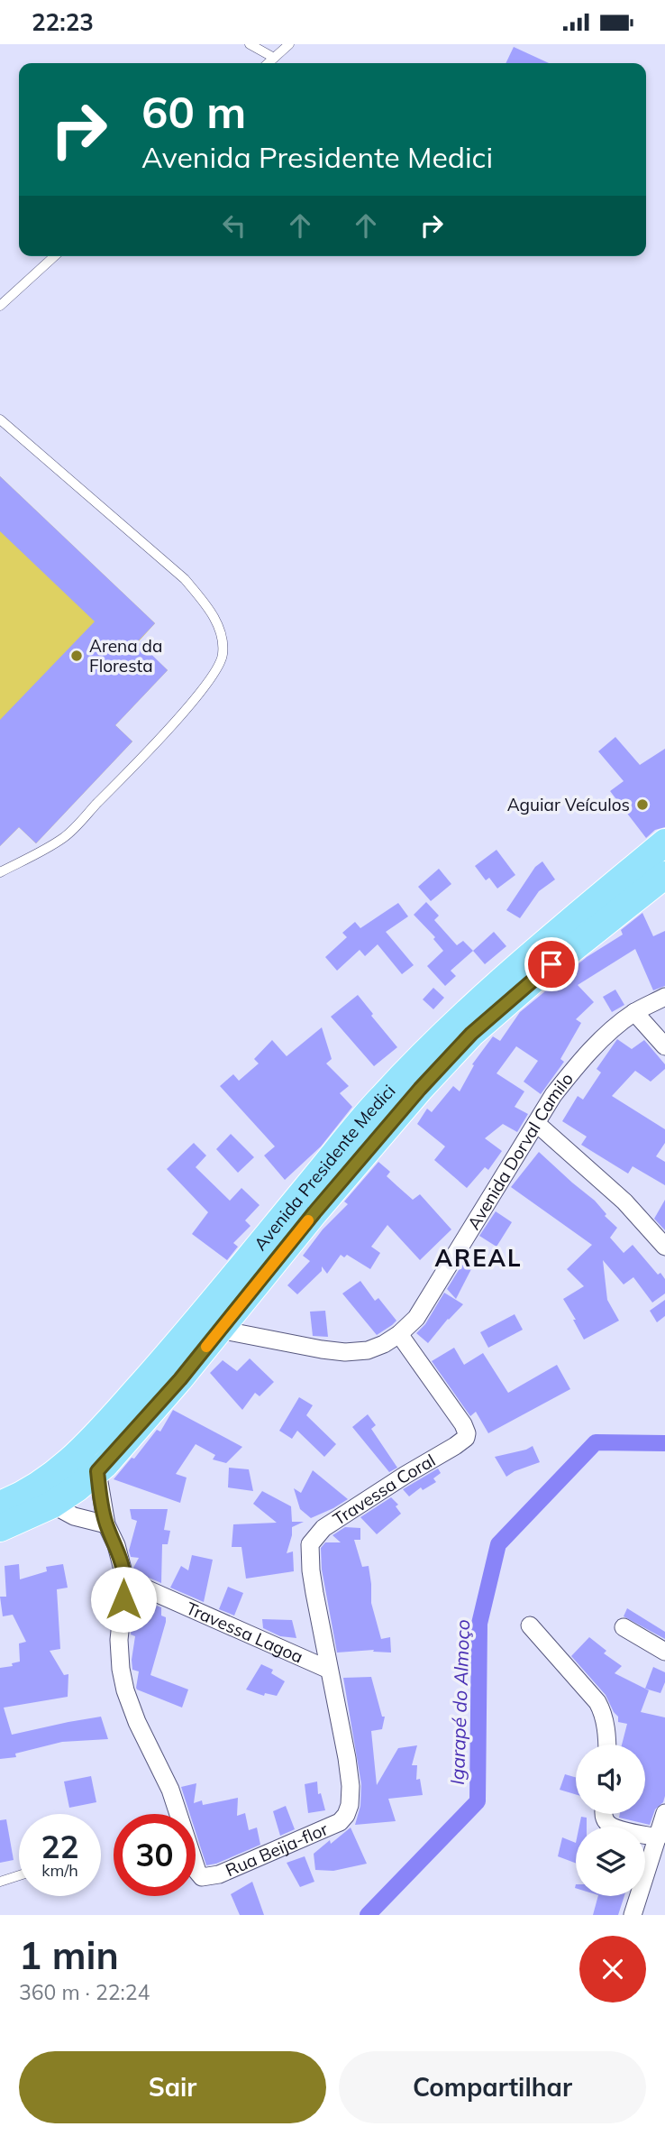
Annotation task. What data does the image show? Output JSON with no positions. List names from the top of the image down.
{
  "streets": {
    "main road": ["Avenida Presidente Medici"],
    "street": [
      "Avenida Dorval Camilo",
      "Travessa Coral",
      "Travessa Lagoa",
      "Rua Beija-flor"
    ]
  },
  "crossings": [
    ["Avenida Dorval Camilo", "Avenida Presidente Medici"],
    ["Avenida Dorval Camilo", "Travessa Coral"],
    ["Avenida Presidente Medici", "Rua Beija-flor"],
    ["Travessa Coral", "Travessa Lagoa"],
    ["Travessa Coral", "Rua Beija-flor"],
    ["Travessa Lagoa", "Rua Beija-flor"]
  ],
  "districts": ["AREAL"],
  "water": ["Igarapé do Almoço"],
  "places": ["Arena da Floresta", "Aguiar Veículos"],
  "page": {
    "status": "22:23",
    "turn": ["60 m", "Avenida Presidente Medici"],
    "speed": "22 km/h",
    "limit": "30",
    "heading": ["1 min", "360 m · 22:24"],
    "buttons": ["Sair", "Compartilhar"]
  }
}
